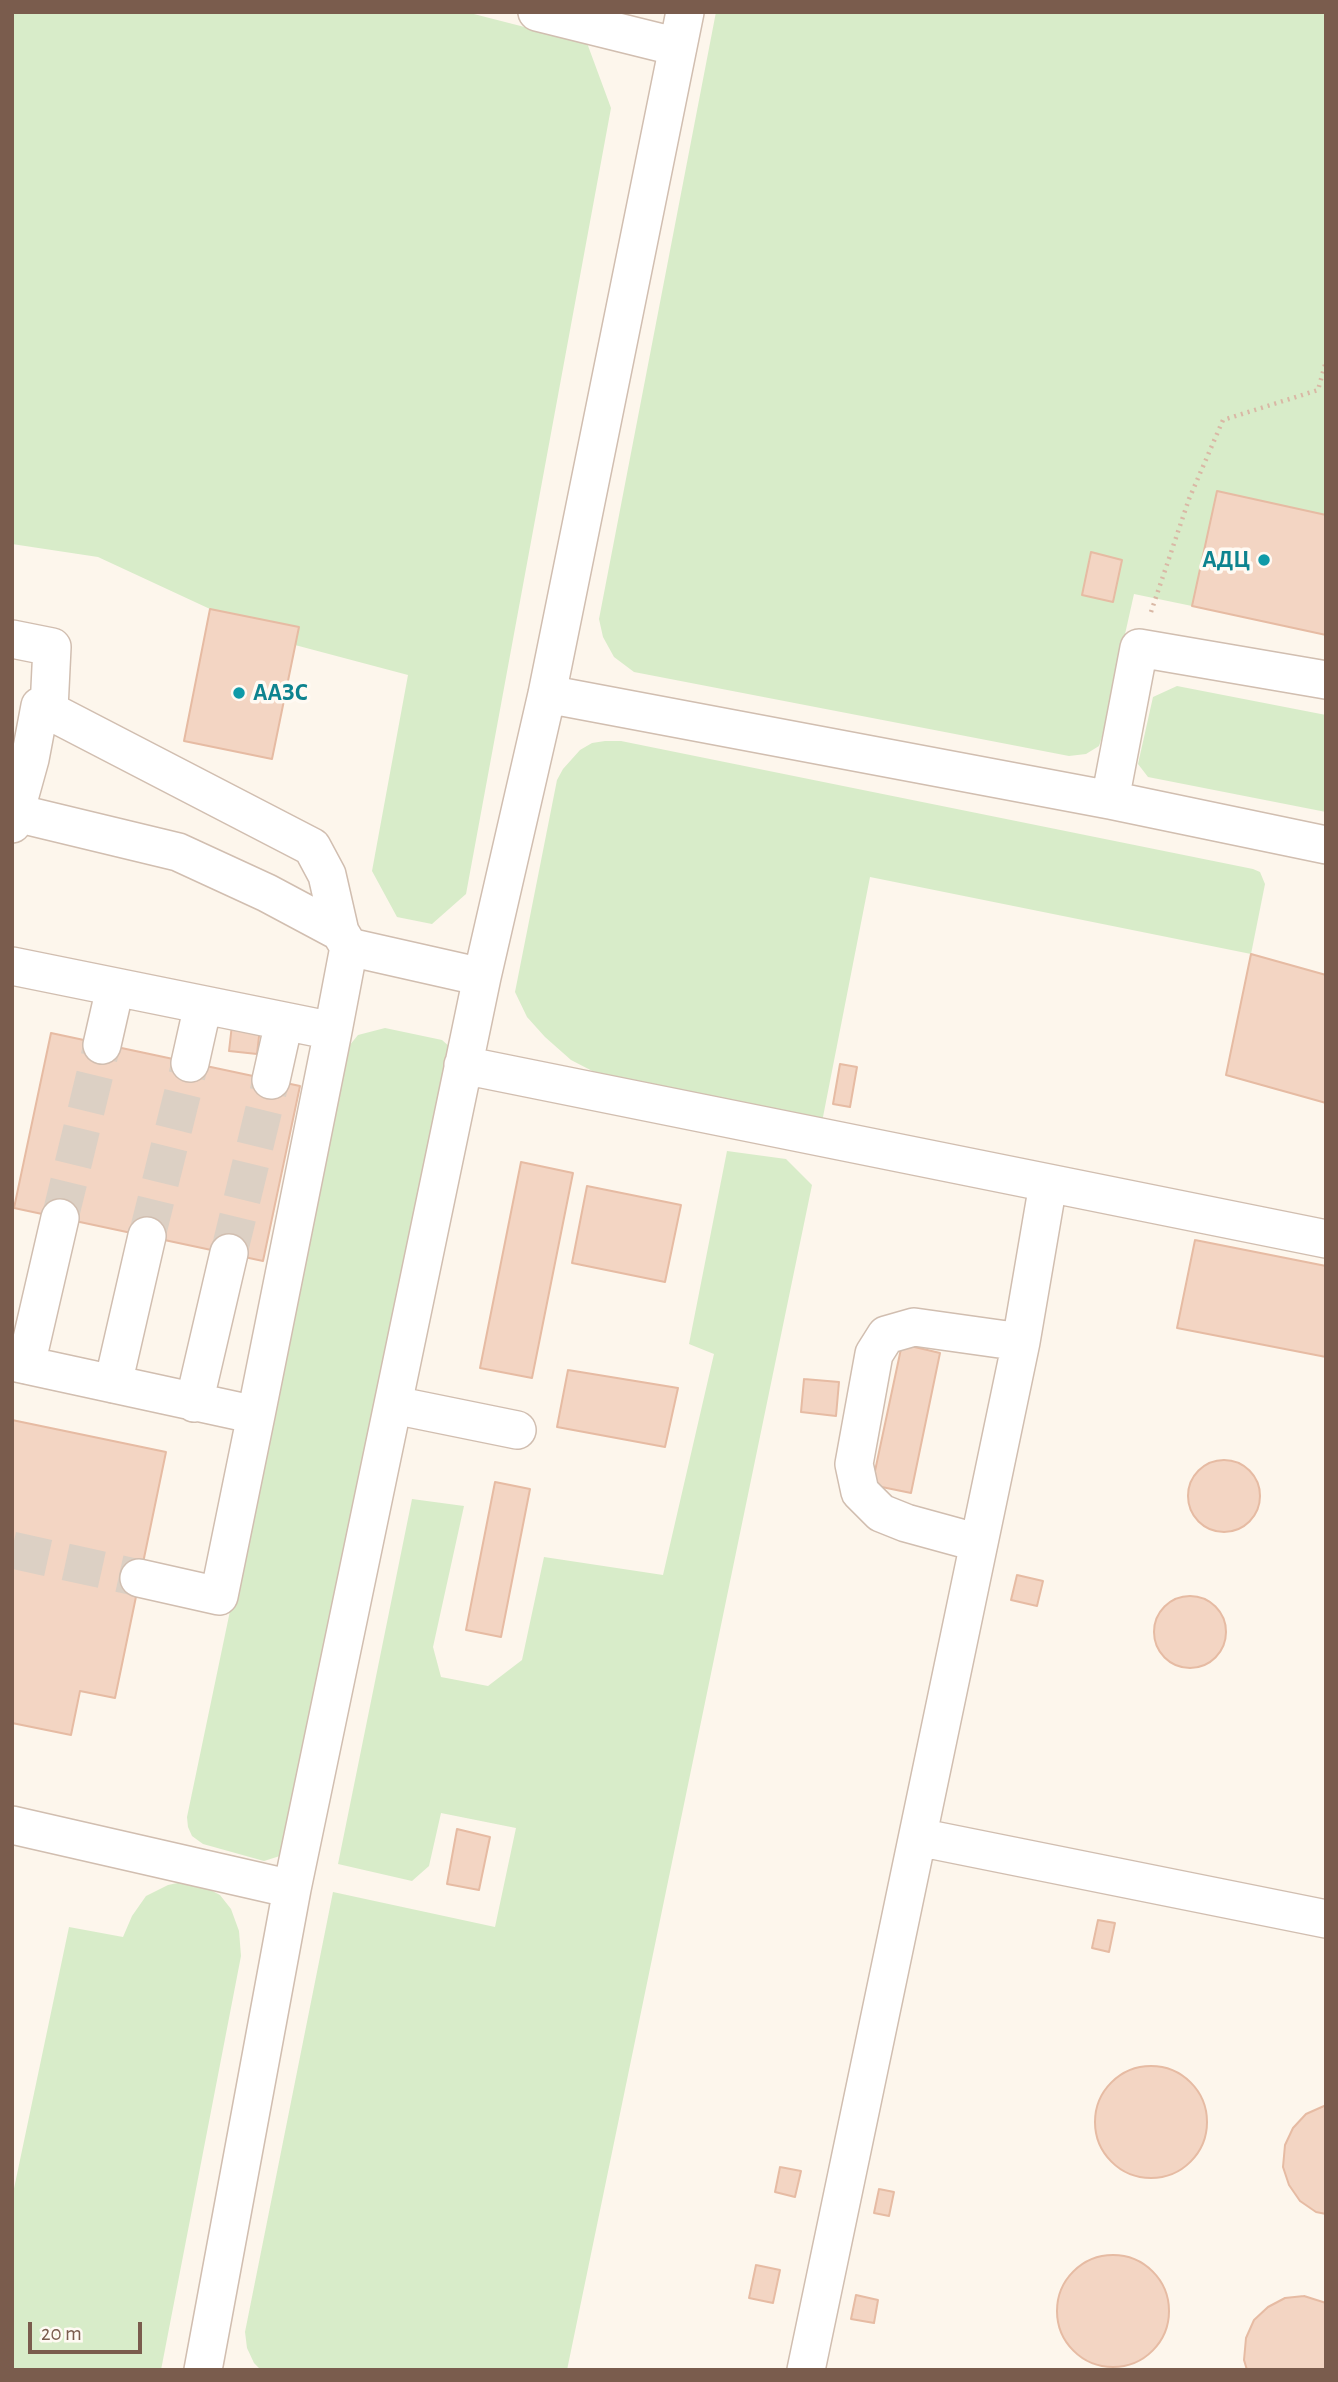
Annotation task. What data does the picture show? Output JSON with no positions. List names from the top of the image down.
{
  "places": ["АДЦ", "ААЗС"],
  "scale_bar": "20 m"
}
